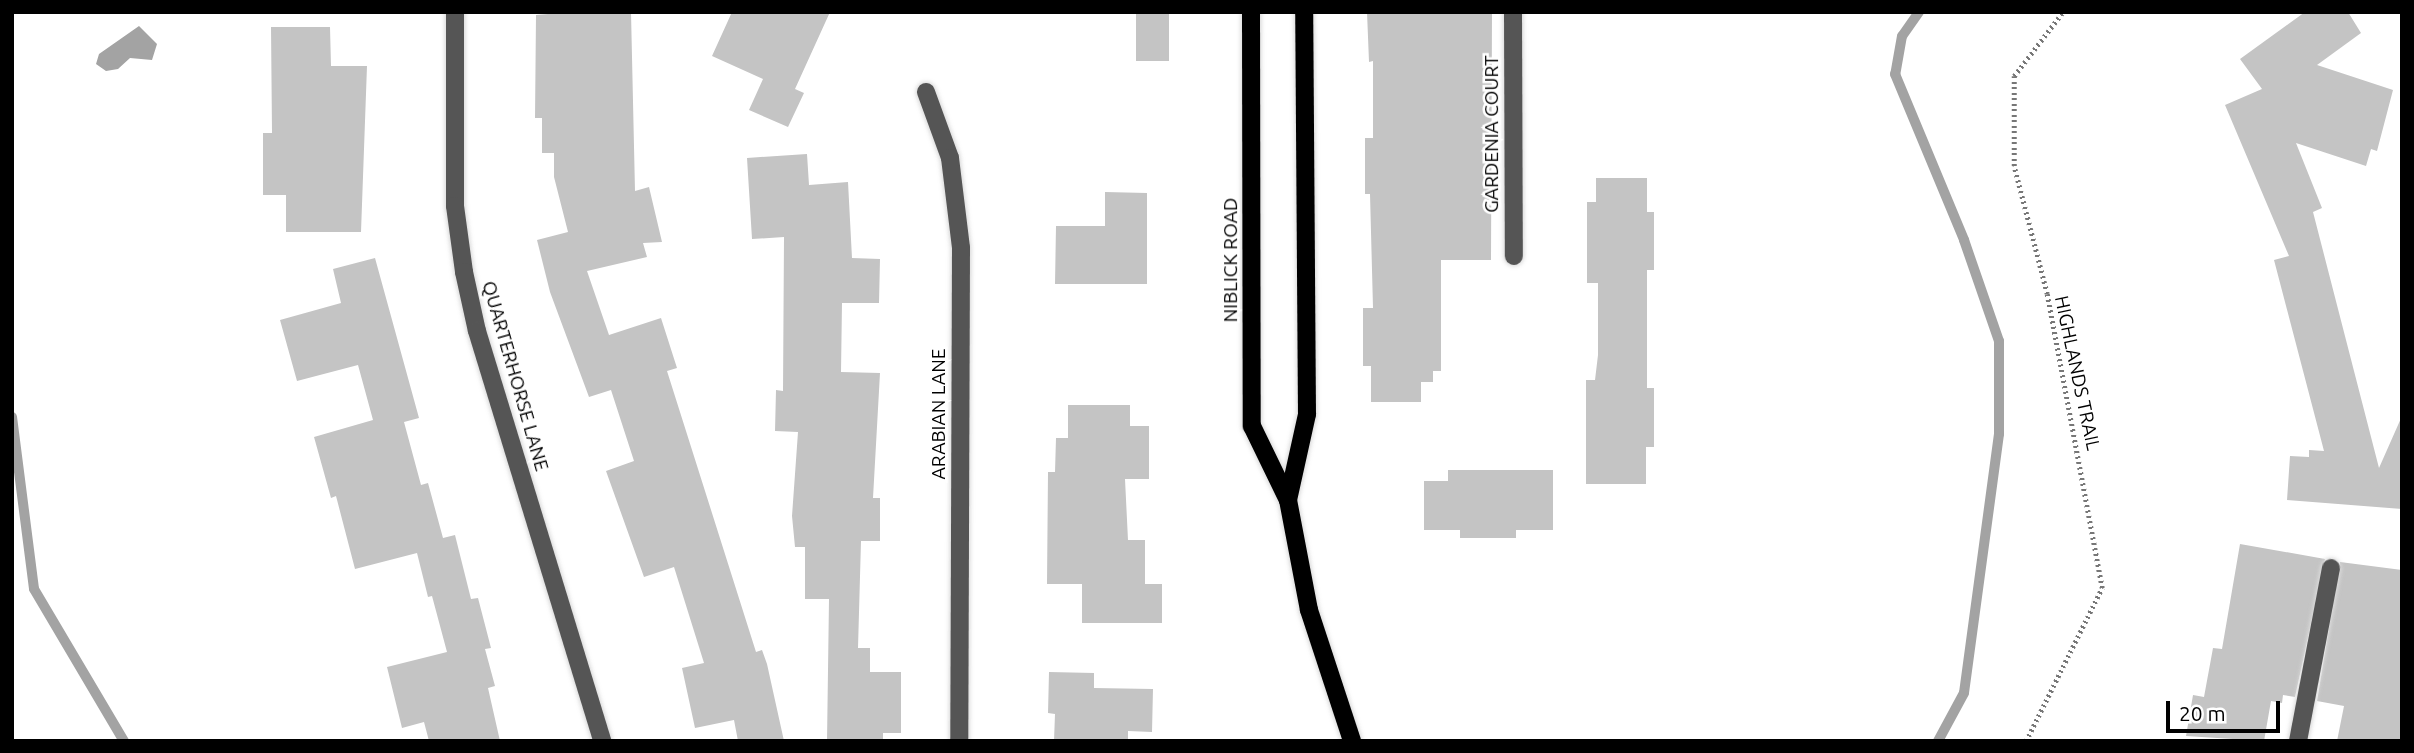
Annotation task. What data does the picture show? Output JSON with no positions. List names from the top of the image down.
{
  "streets": {
    "main road": ["NIBLICK ROAD"],
    "street": ["GARDENIA COURT", "QUARTERHORSE LANE", "ARABIAN LANE"],
    "path": ["HIGHLANDS TRAIL"]
  },
  "scale_bar": "20 m"
}
